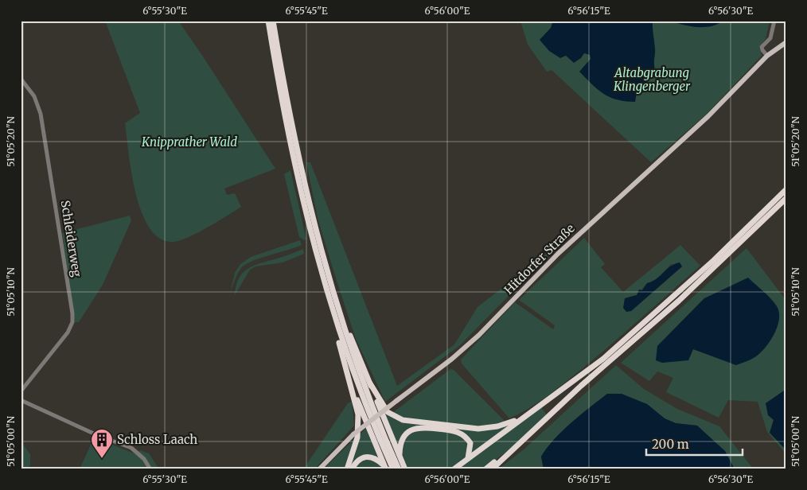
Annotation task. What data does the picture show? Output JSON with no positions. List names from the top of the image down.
{
  "streets": {
    "main road": ["Hitdorfer Straße"],
    "street": ["Schleiderweg"]
  },
  "parks": ["Altabgrabung Klingenberger", "Knipprather Wald"],
  "places": {
    "building": ["Schloss Laach"]
  },
  "scale_bar": "200 m",
  "coordinates": [
    "6°55'30\"E",
    "6°55'45\"E",
    "6°56'00\"E",
    "6°56'15\"E",
    "6°56'30\"E",
    "51°05'20\"N",
    "51°05'10\"N",
    "51°05'00\"N"
  ]
}
